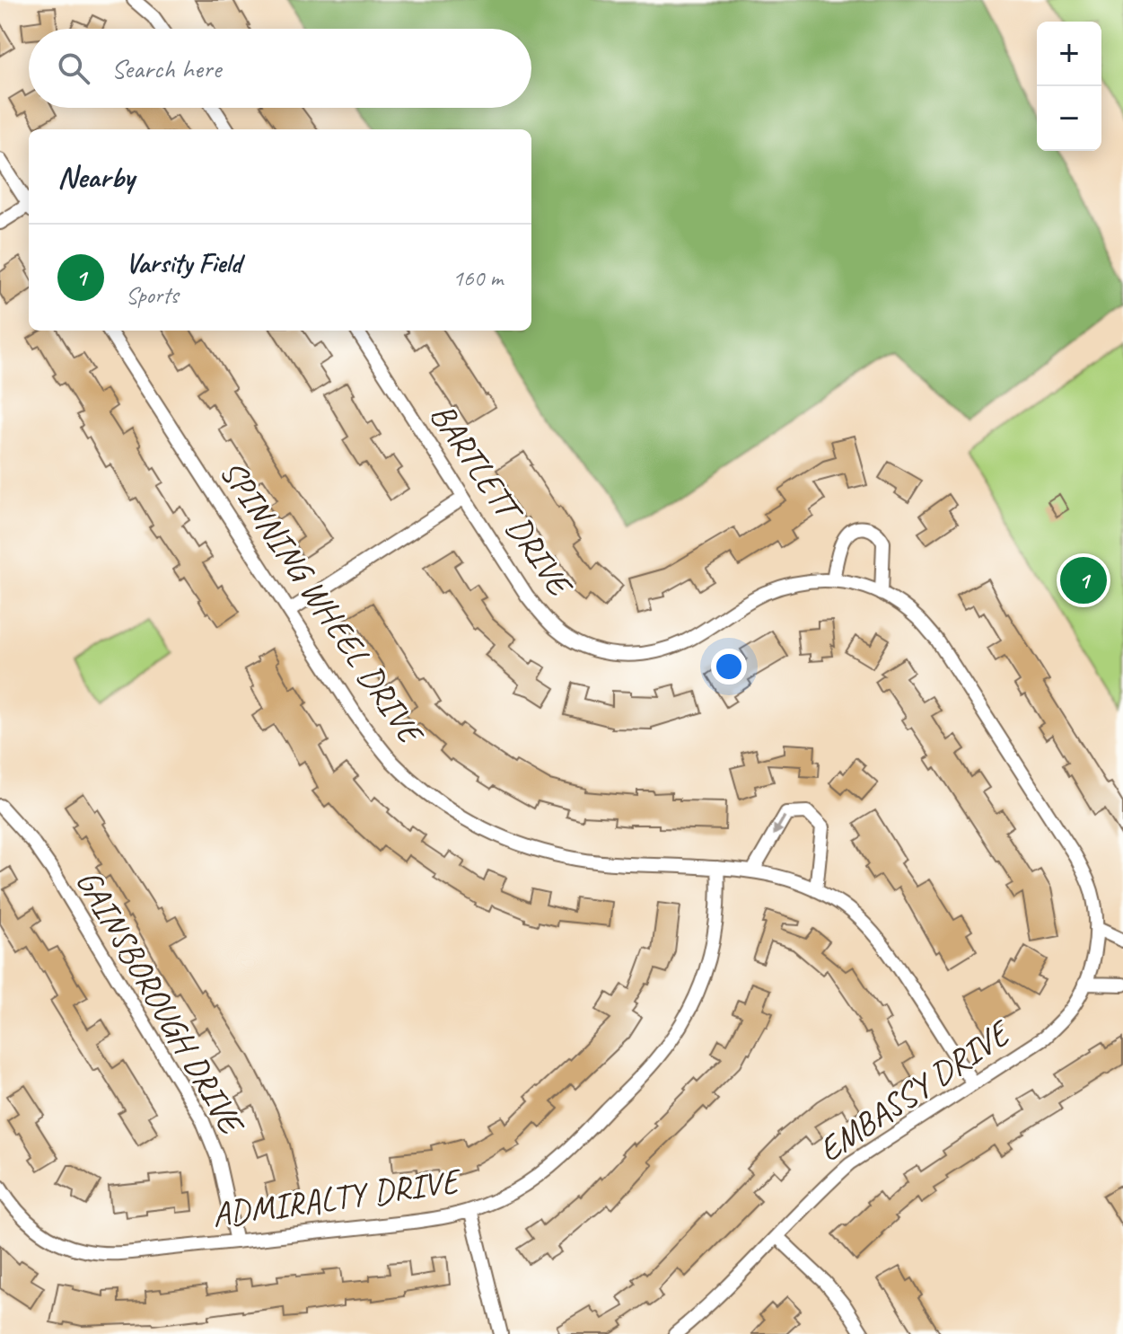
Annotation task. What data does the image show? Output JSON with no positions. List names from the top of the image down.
{
  "streets": {
    "street": [
      "BARTLETT DRIVE",
      "SPINNING WHEEL DRIVE",
      "GAINSBOROUGH DRIVE",
      "EMBASSY DRIVE",
      "ADMIRALTY DRIVE"
    ]
  },
  "crossings": [
    ["BARTLETT DRIVE", "EMBASSY DRIVE"],
    ["SPINNING WHEEL DRIVE", "EMBASSY DRIVE"],
    ["SPINNING WHEEL DRIVE", "ADMIRALTY DRIVE"],
    ["GAINSBOROUGH DRIVE", "ADMIRALTY DRIVE"]
  ],
  "page": {
    "map_buttons": ["+", "−"],
    "search": "Search here",
    "heading": "Nearby",
    "list": [
      {
        "mark": "1",
        "name": "Varsity Field",
        "note": "Sports",
        "value": "160 m"
      }
    ],
    "pins": "1"
  }
}
